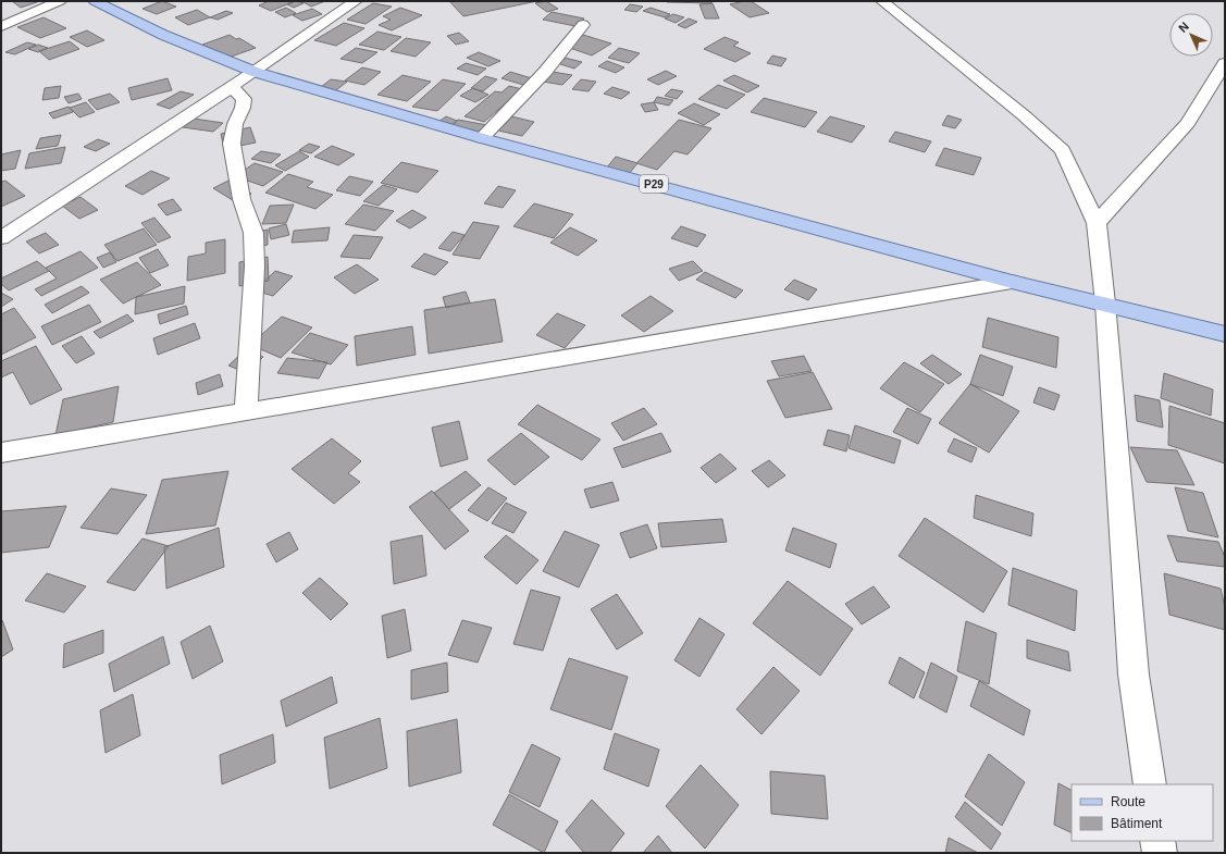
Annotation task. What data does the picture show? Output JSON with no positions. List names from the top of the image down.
{
  "streets": {
    "main road": ["P29"]
  },
  "legend": ["Route", "Bâtiment"],
  "north": "top left"
}
